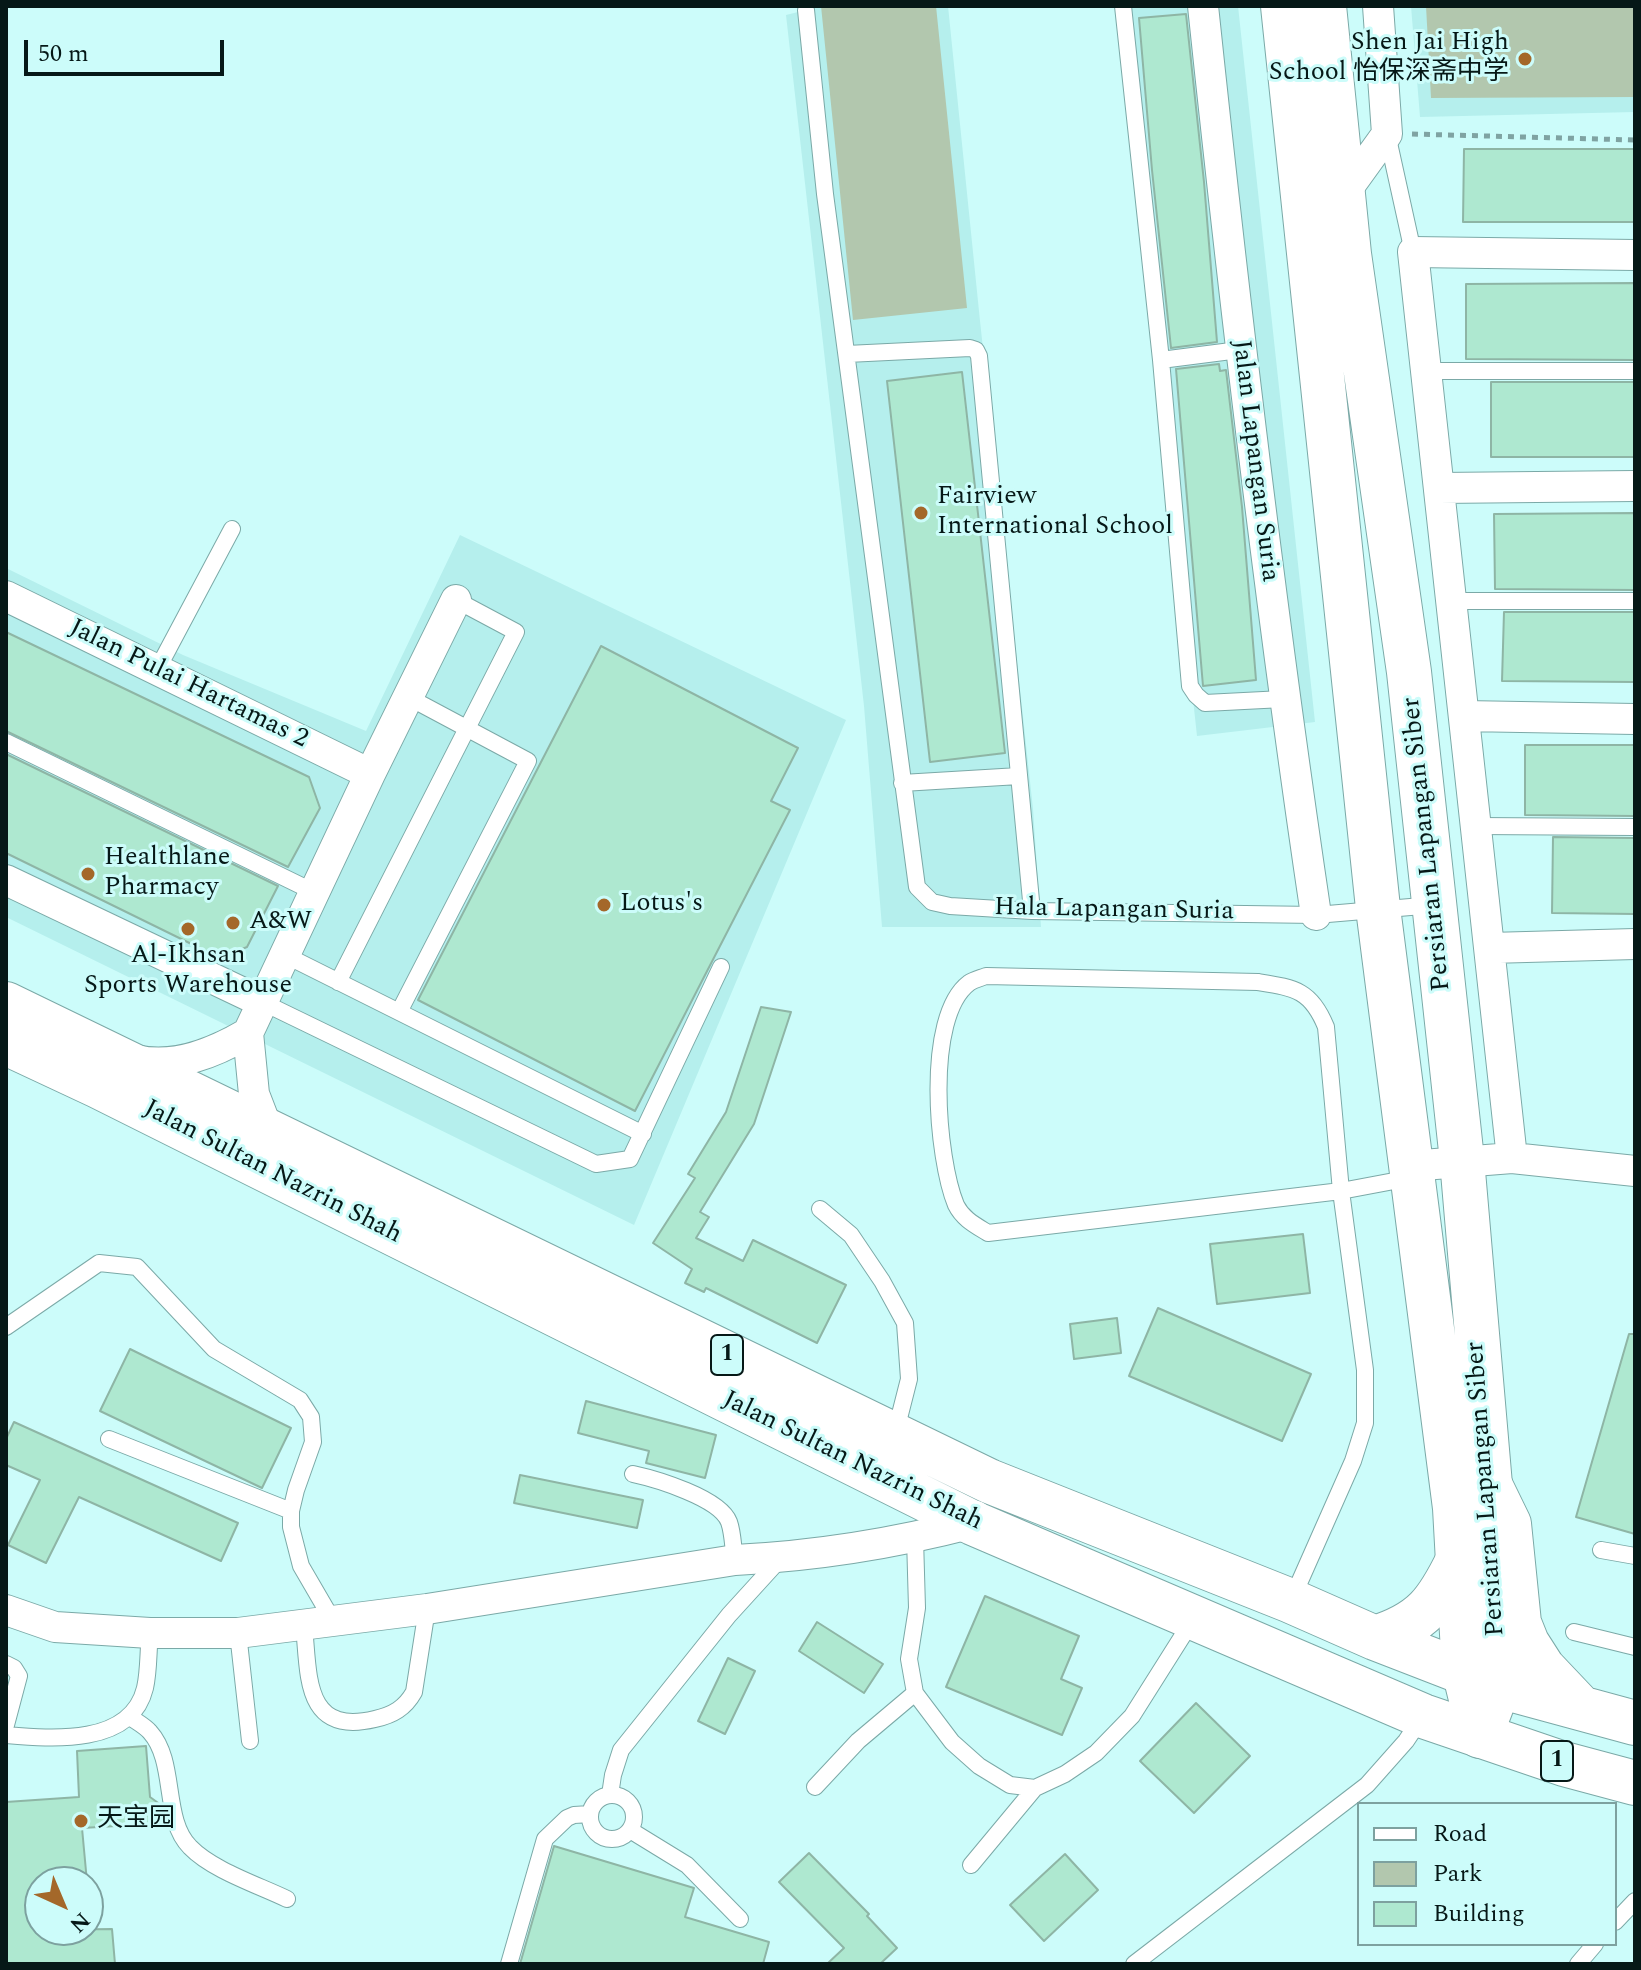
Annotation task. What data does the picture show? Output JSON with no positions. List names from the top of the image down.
{
  "streets": {
    "main road": ["Persiaran Lapangan Siber", "Jalan Sultan Nazrin Shah", "1"],
    "street": ["Jalan Lapangan Suria", "Jalan Pulai Hartamas 2"],
    "lane": ["Hala Lapangan Suria"]
  },
  "crossings": [
    ["Jalan Lapangan Suria", "Hala Lapangan Suria"],
    ["Persiaran Lapangan Siber", "Hala Lapangan Suria"],
    ["Persiaran Lapangan Siber", "Jalan Sultan Nazrin Shah"]
  ],
  "places": [
    "Shen Jai High School 怡保深斋中学",
    "Fairview International School",
    "Healthlane Pharmacy",
    "Lotus's",
    "A&W",
    "Al-Ikhsan Sports Warehouse",
    "天宝园"
  ],
  "legend": ["Road", "Park", "Building"],
  "scale_bar": "50 m",
  "north": "bottom right"
}
